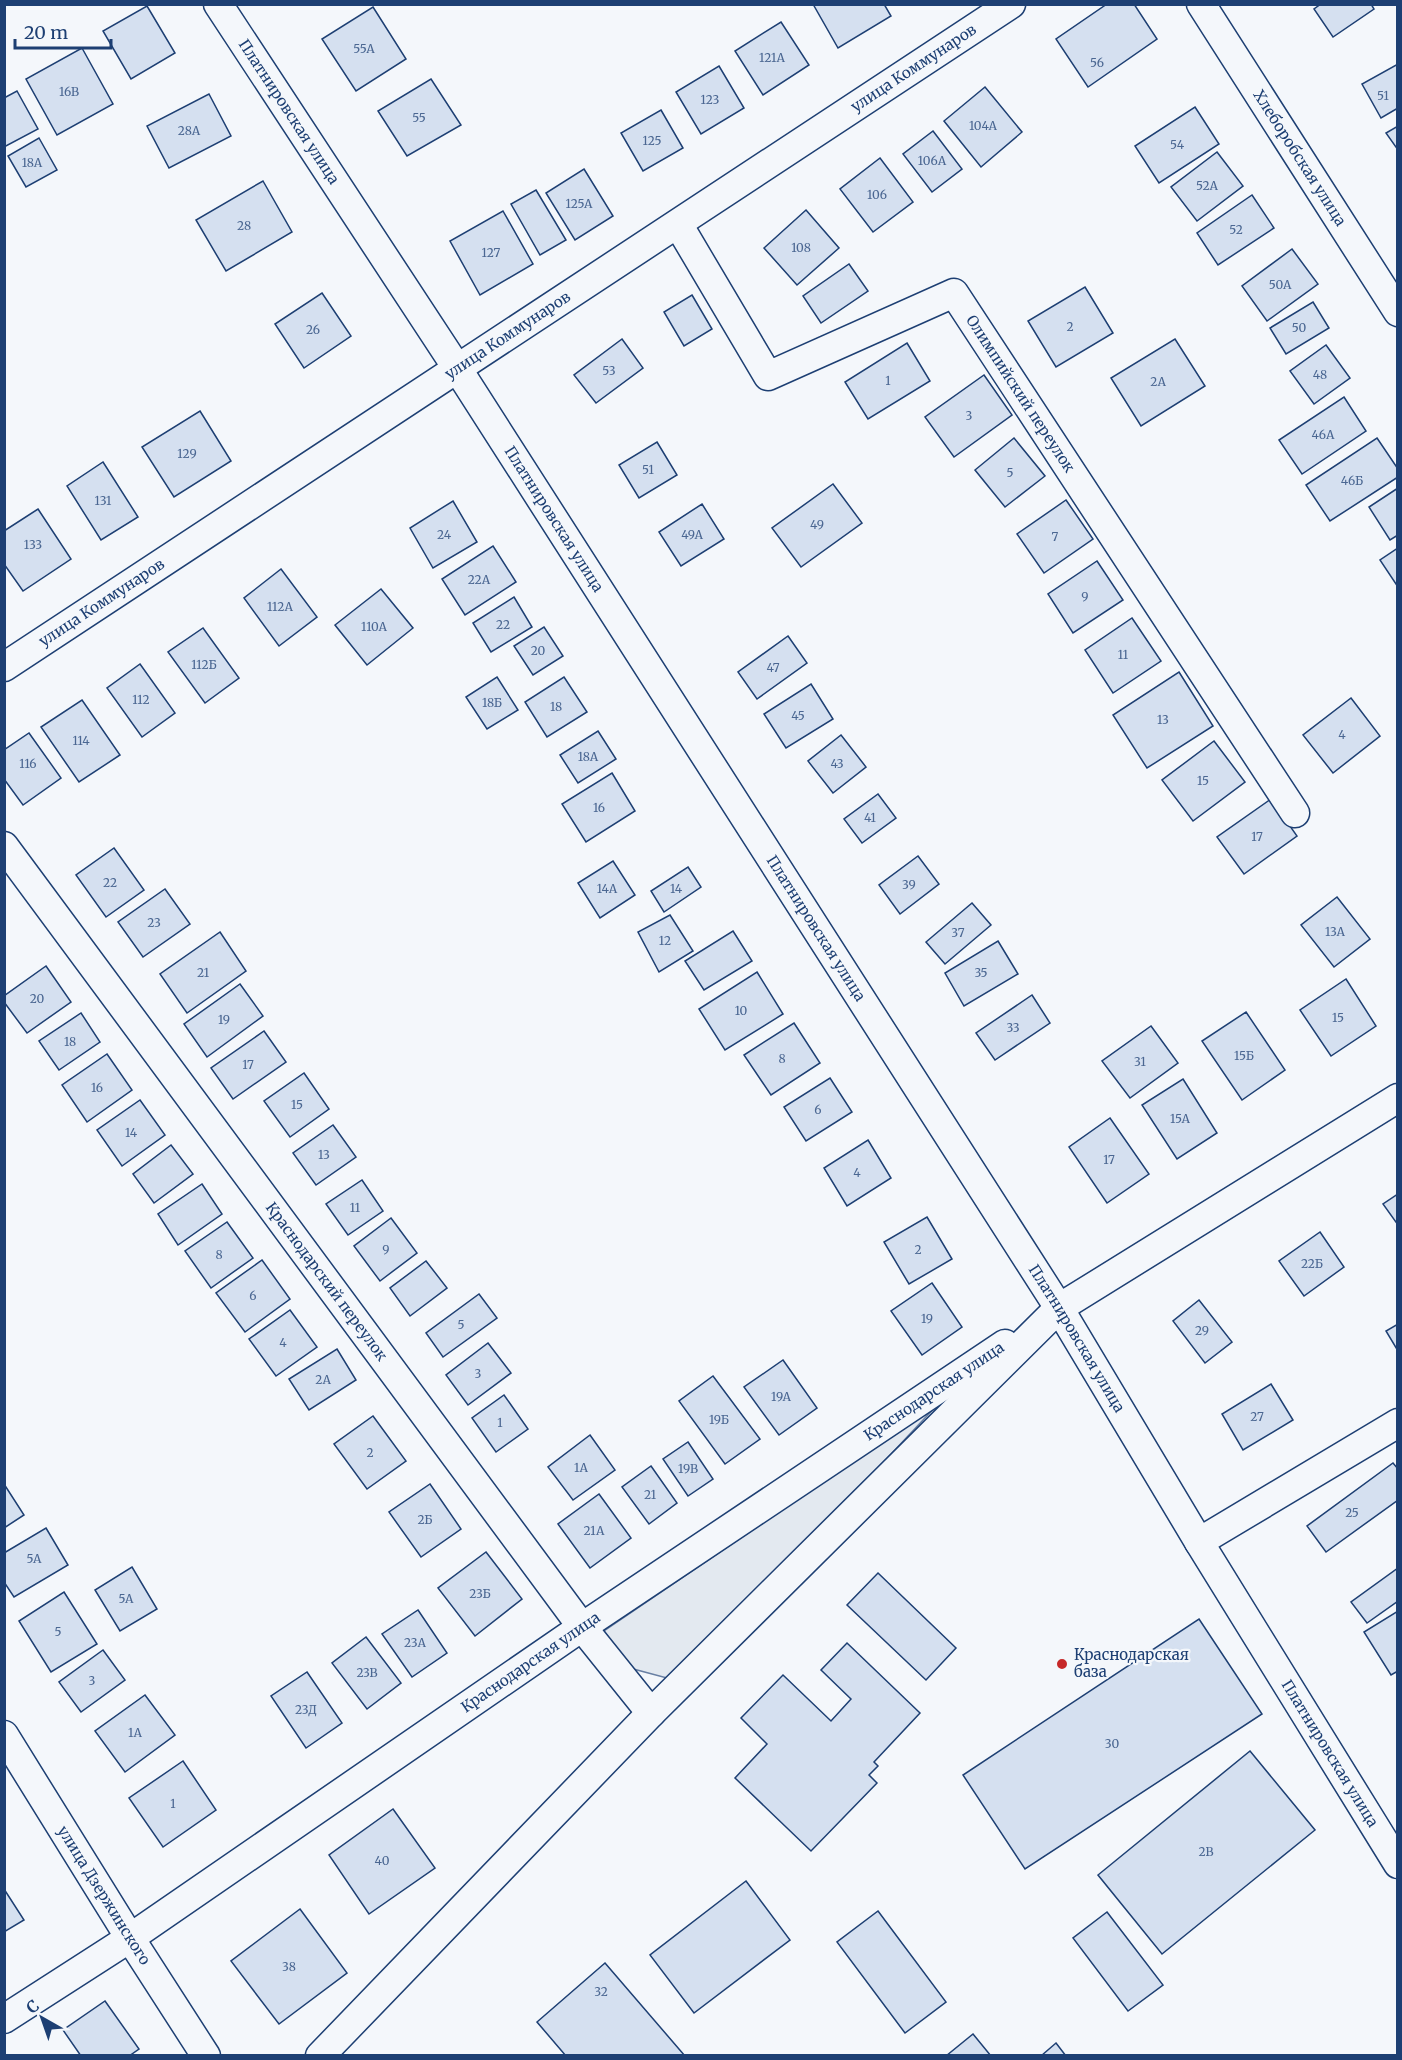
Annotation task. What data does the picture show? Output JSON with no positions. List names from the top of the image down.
{
  "streets": {
    "street": [
      "улица Коммунаров",
      "Платнировская улица",
      "Хлеборобская улица",
      "Олимпийский переулок",
      "Краснодарский переулок",
      "Краснодарская улица",
      "улица Дзержинского"
    ]
  },
  "crossings": [
    ["улица Коммунаров", "Платнировская улица"],
    ["улица Коммунаров", "Олимпийский переулок"],
    ["Платнировская улица", "Краснодарская улица"],
    ["Краснодарский переулок", "Краснодарская улица"],
    ["Краснодарская улица", "улица Дзержинского"]
  ],
  "places": ["Краснодарская база"],
  "house_numbers": [
    "55А",
    "121А",
    "56",
    "16В",
    "51",
    "123",
    "55",
    "104А",
    "28А",
    "125",
    "54",
    "106А",
    "18А",
    "52А",
    "106",
    "125А",
    "28",
    "52",
    "108",
    "127",
    "50А",
    "2",
    "50",
    "26",
    "53",
    "48",
    "1",
    "2А",
    "3",
    "46А",
    "129",
    "51",
    "5",
    "46Б",
    "131",
    "49",
    "24",
    "49А",
    "7",
    "133",
    "22А",
    "9",
    "112А",
    "22",
    "110А",
    "20",
    "11",
    "112Б",
    "47",
    "112",
    "18Б",
    "18",
    "45",
    "13",
    "4",
    "114",
    "18А",
    "116",
    "43",
    "15",
    "16",
    "41",
    "17",
    "22",
    "39",
    "14А",
    "14",
    "23",
    "13А",
    "37",
    "12",
    "21",
    "35",
    "20",
    "10",
    "15",
    "19",
    "33",
    "18",
    "15Б",
    "8",
    "31",
    "17",
    "16",
    "15",
    "6",
    "15А",
    "14",
    "13",
    "17",
    "4",
    "11",
    "9",
    "2",
    "8",
    "22Б",
    "6",
    "19",
    "5",
    "29",
    "4",
    "3",
    "2А",
    "19А",
    "27",
    "19Б",
    "1",
    "2",
    "1А",
    "19В",
    "21",
    "25",
    "2Б",
    "21А",
    "5А",
    "23Б",
    "5А",
    "5",
    "23А",
    "23В",
    "3",
    "23Д",
    "1А",
    "30",
    "1",
    "2В",
    "40",
    "38",
    "32"
  ],
  "scale_bar": "20 m",
  "north": "top left"
}
